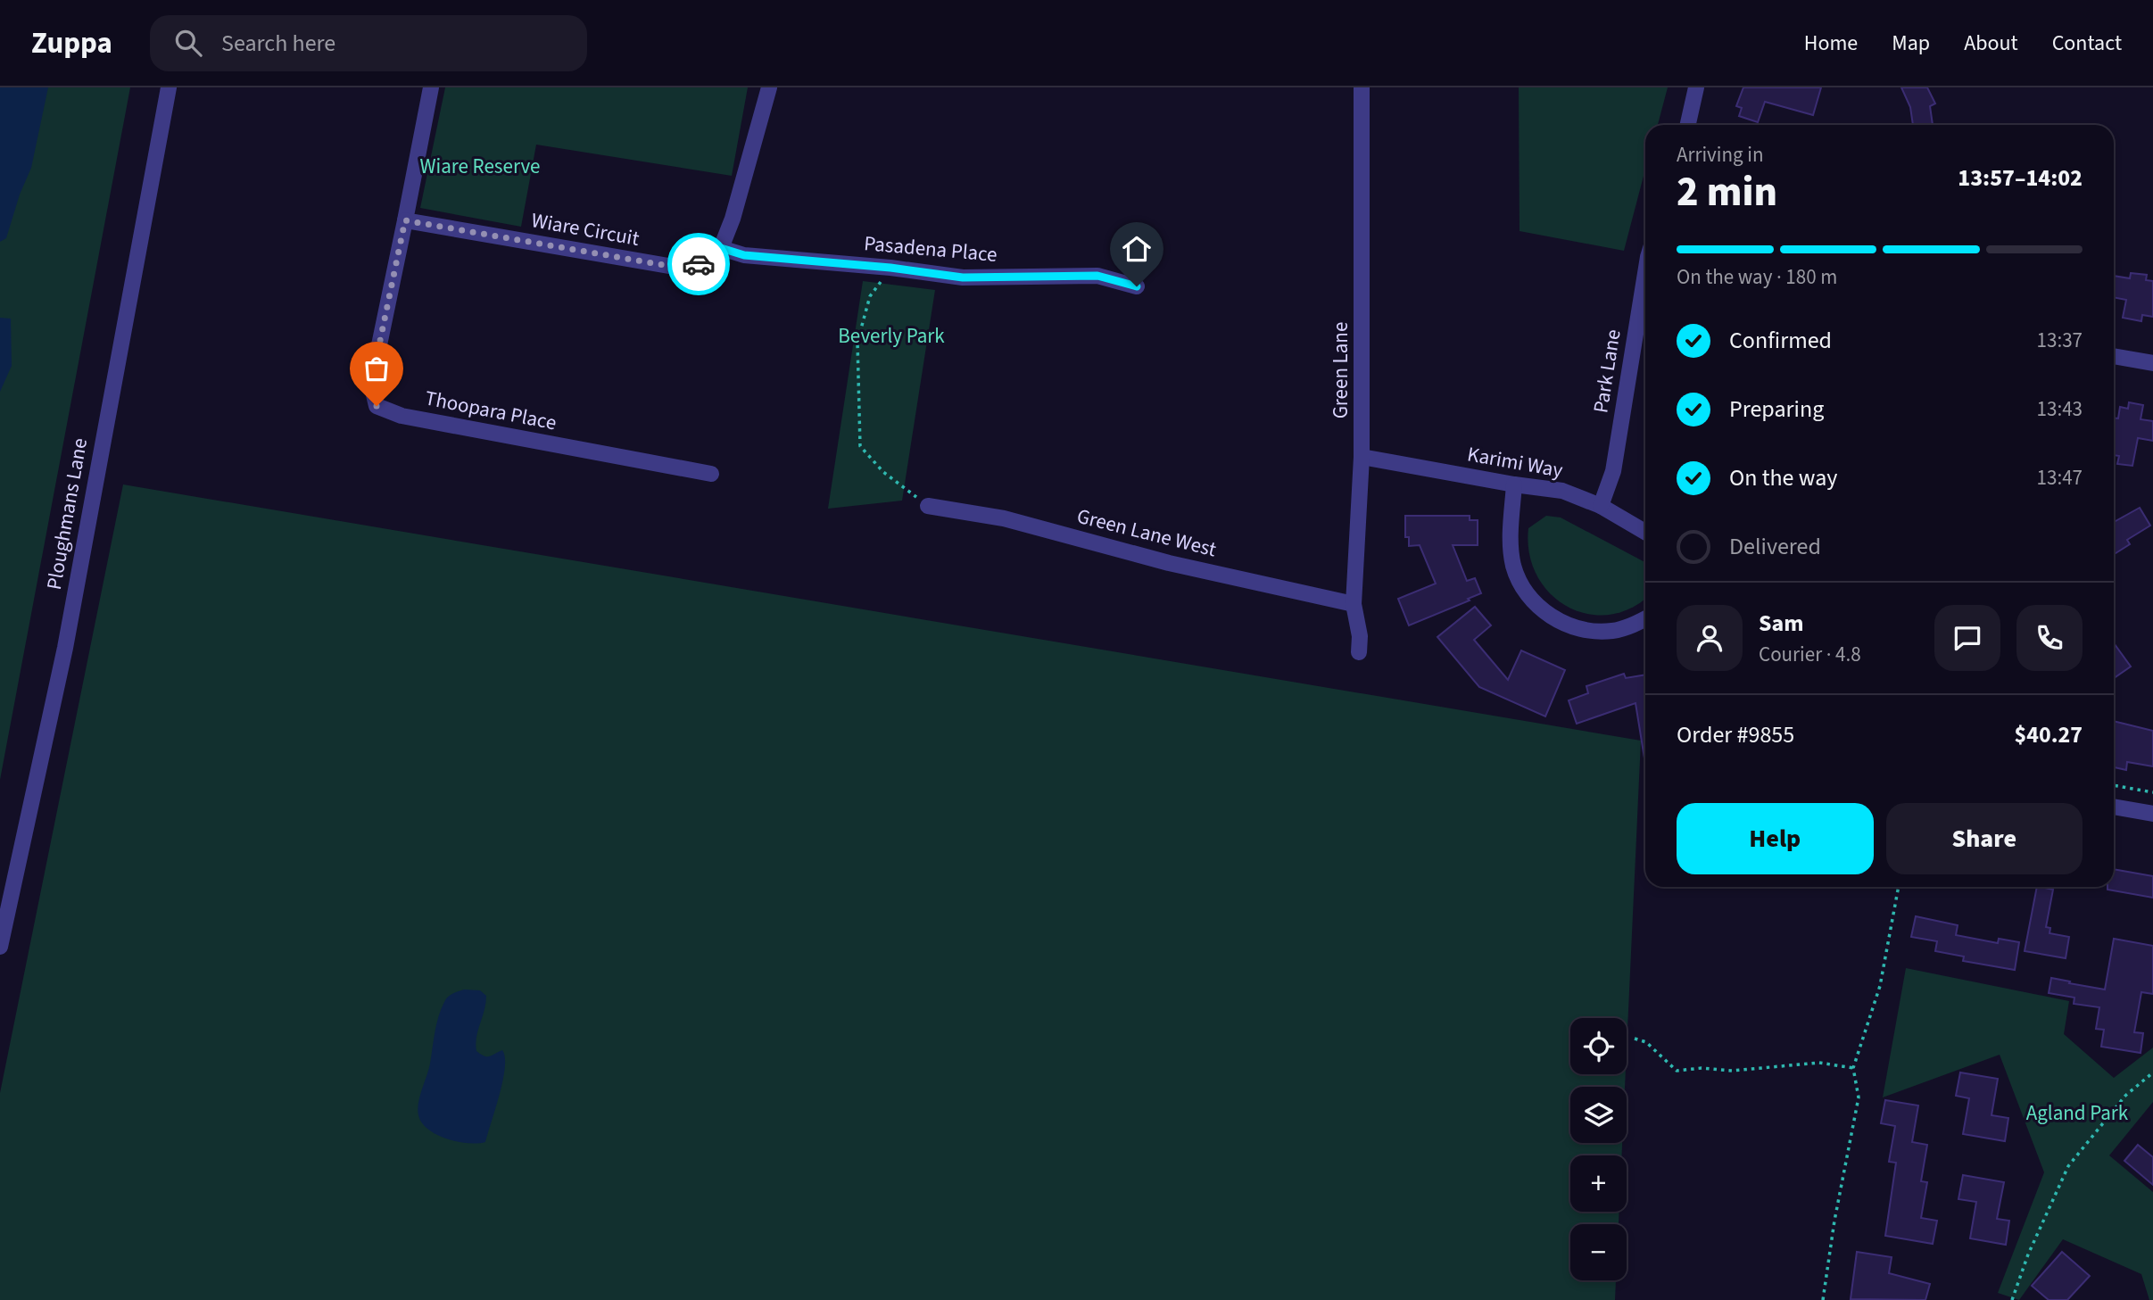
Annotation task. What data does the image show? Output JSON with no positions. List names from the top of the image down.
{
  "streets": {
    "street": [
      "Wiare Circuit",
      "Pasadena Place",
      "Green Lane",
      "Park Lane",
      "Thoopara Place",
      "Karimi Way",
      "Ploughmans Lane",
      "Green Lane West"
    ]
  },
  "crossings": [
    ["Wiare Circuit", "Pasadena Place"],
    ["Wiare Circuit", "Thoopara Place"],
    ["Green Lane", "Karimi Way"],
    ["Green Lane", "Green Lane West"],
    ["Park Lane", "Karimi Way"]
  ],
  "parks": ["Wiare Reserve", "Beverly Park", "Agland Park"],
  "page": {
    "header": "Zuppa",
    "search": "Search here",
    "nav": [
      "Home",
      "Map",
      "About",
      "Contact"
    ],
    "heading": ["2 min", "Arriving in", "13:57–14:02"],
    "panel": [
      "Sam",
      "Courier · 4.8",
      "Order #9855",
      "$40.27"
    ],
    "bar": "On the way · 180 m",
    "list": [
      ["Confirmed", "13:37"],
      ["Preparing", "13:43"],
      ["On the way", "13:47"],
      "Delivered"
    ],
    "buttons": ["Help", "Share"],
    "map_buttons": ["+", "−"]
  }
}
